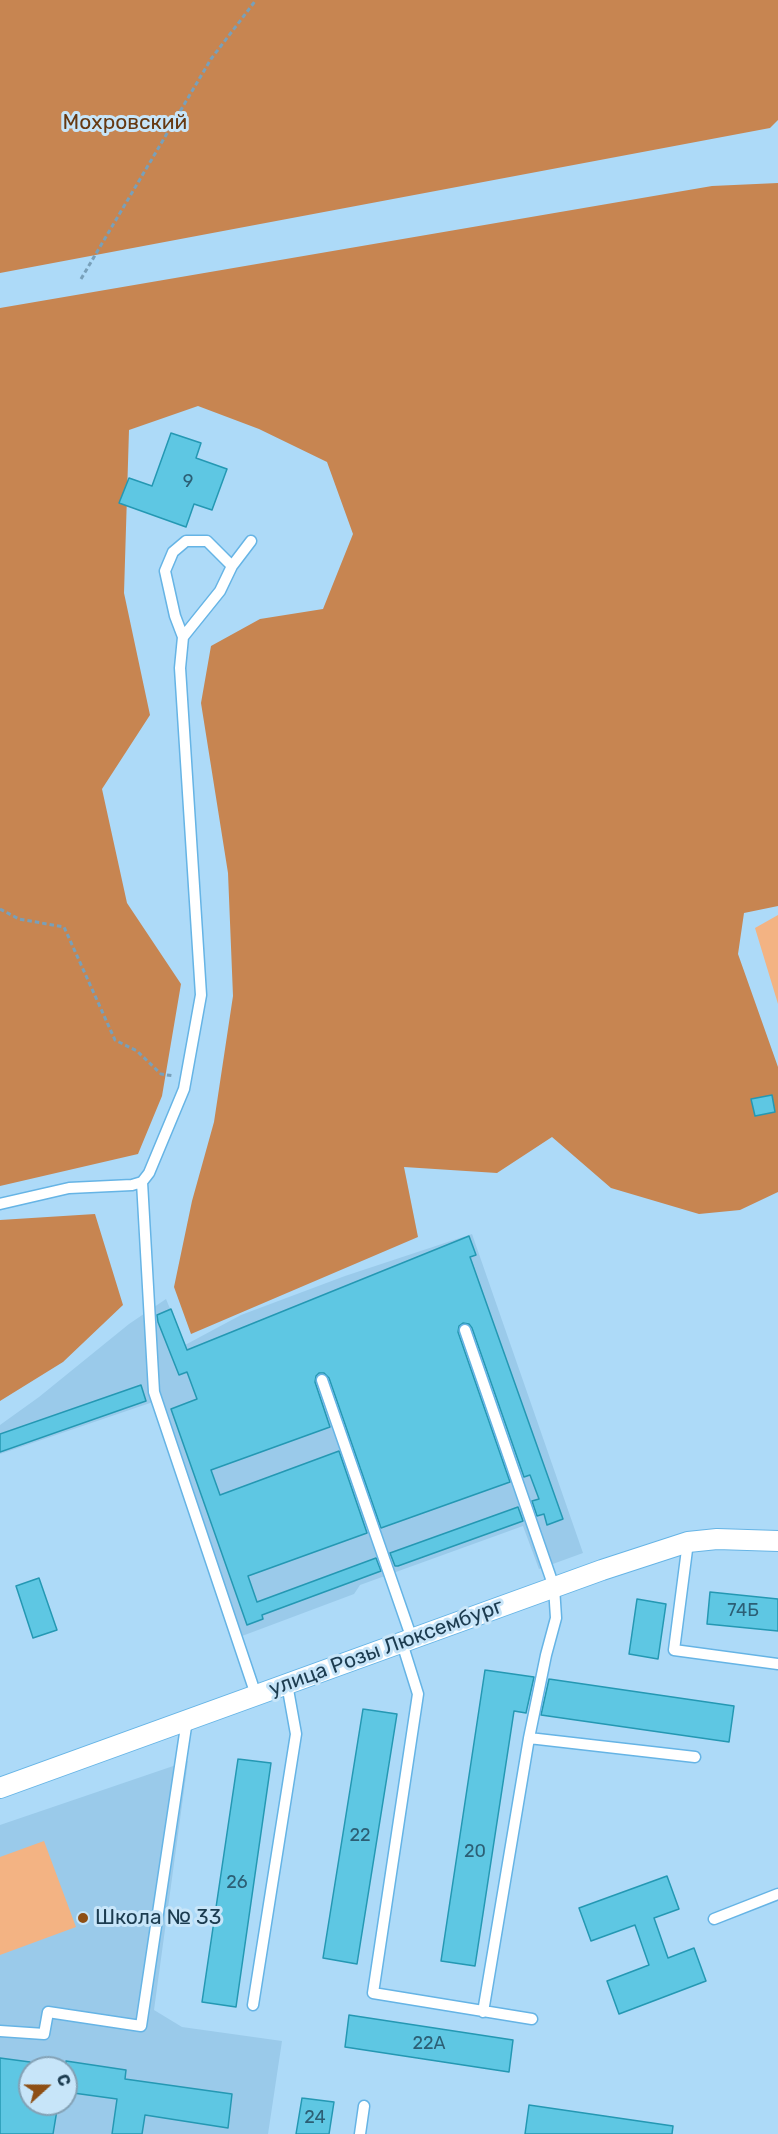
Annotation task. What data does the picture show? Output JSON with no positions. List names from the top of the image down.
{
  "streets": {
    "street": ["улица Розы Люксембург"]
  },
  "parks": ["Мохровский"],
  "places": ["Школа № 33"],
  "house_numbers": [
    "9",
    "74Б",
    "22",
    "20",
    "26",
    "22А",
    "24"
  ],
  "north": "right"
}
